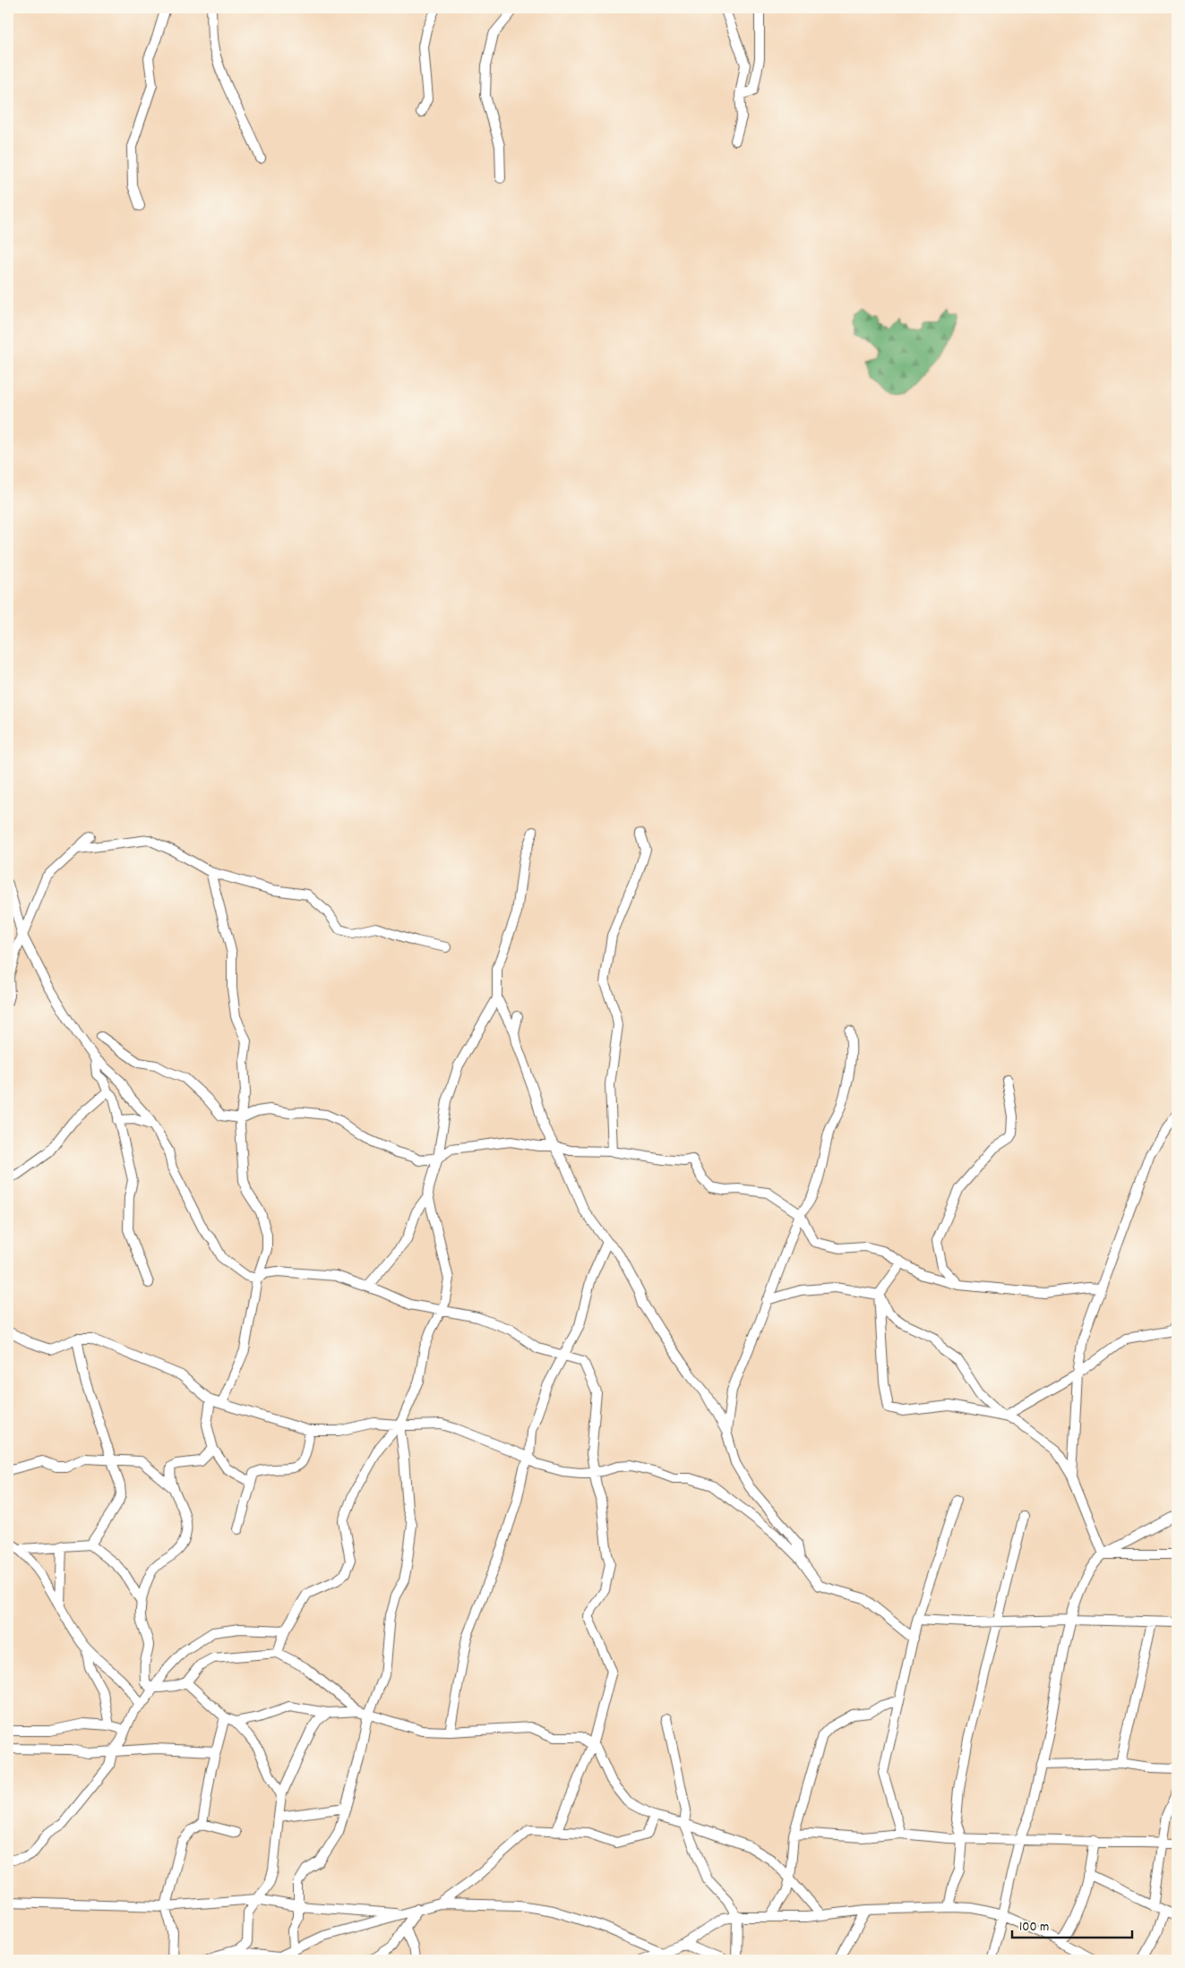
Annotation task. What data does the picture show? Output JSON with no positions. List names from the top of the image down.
{
  "scale_bar": "100 m"
}
